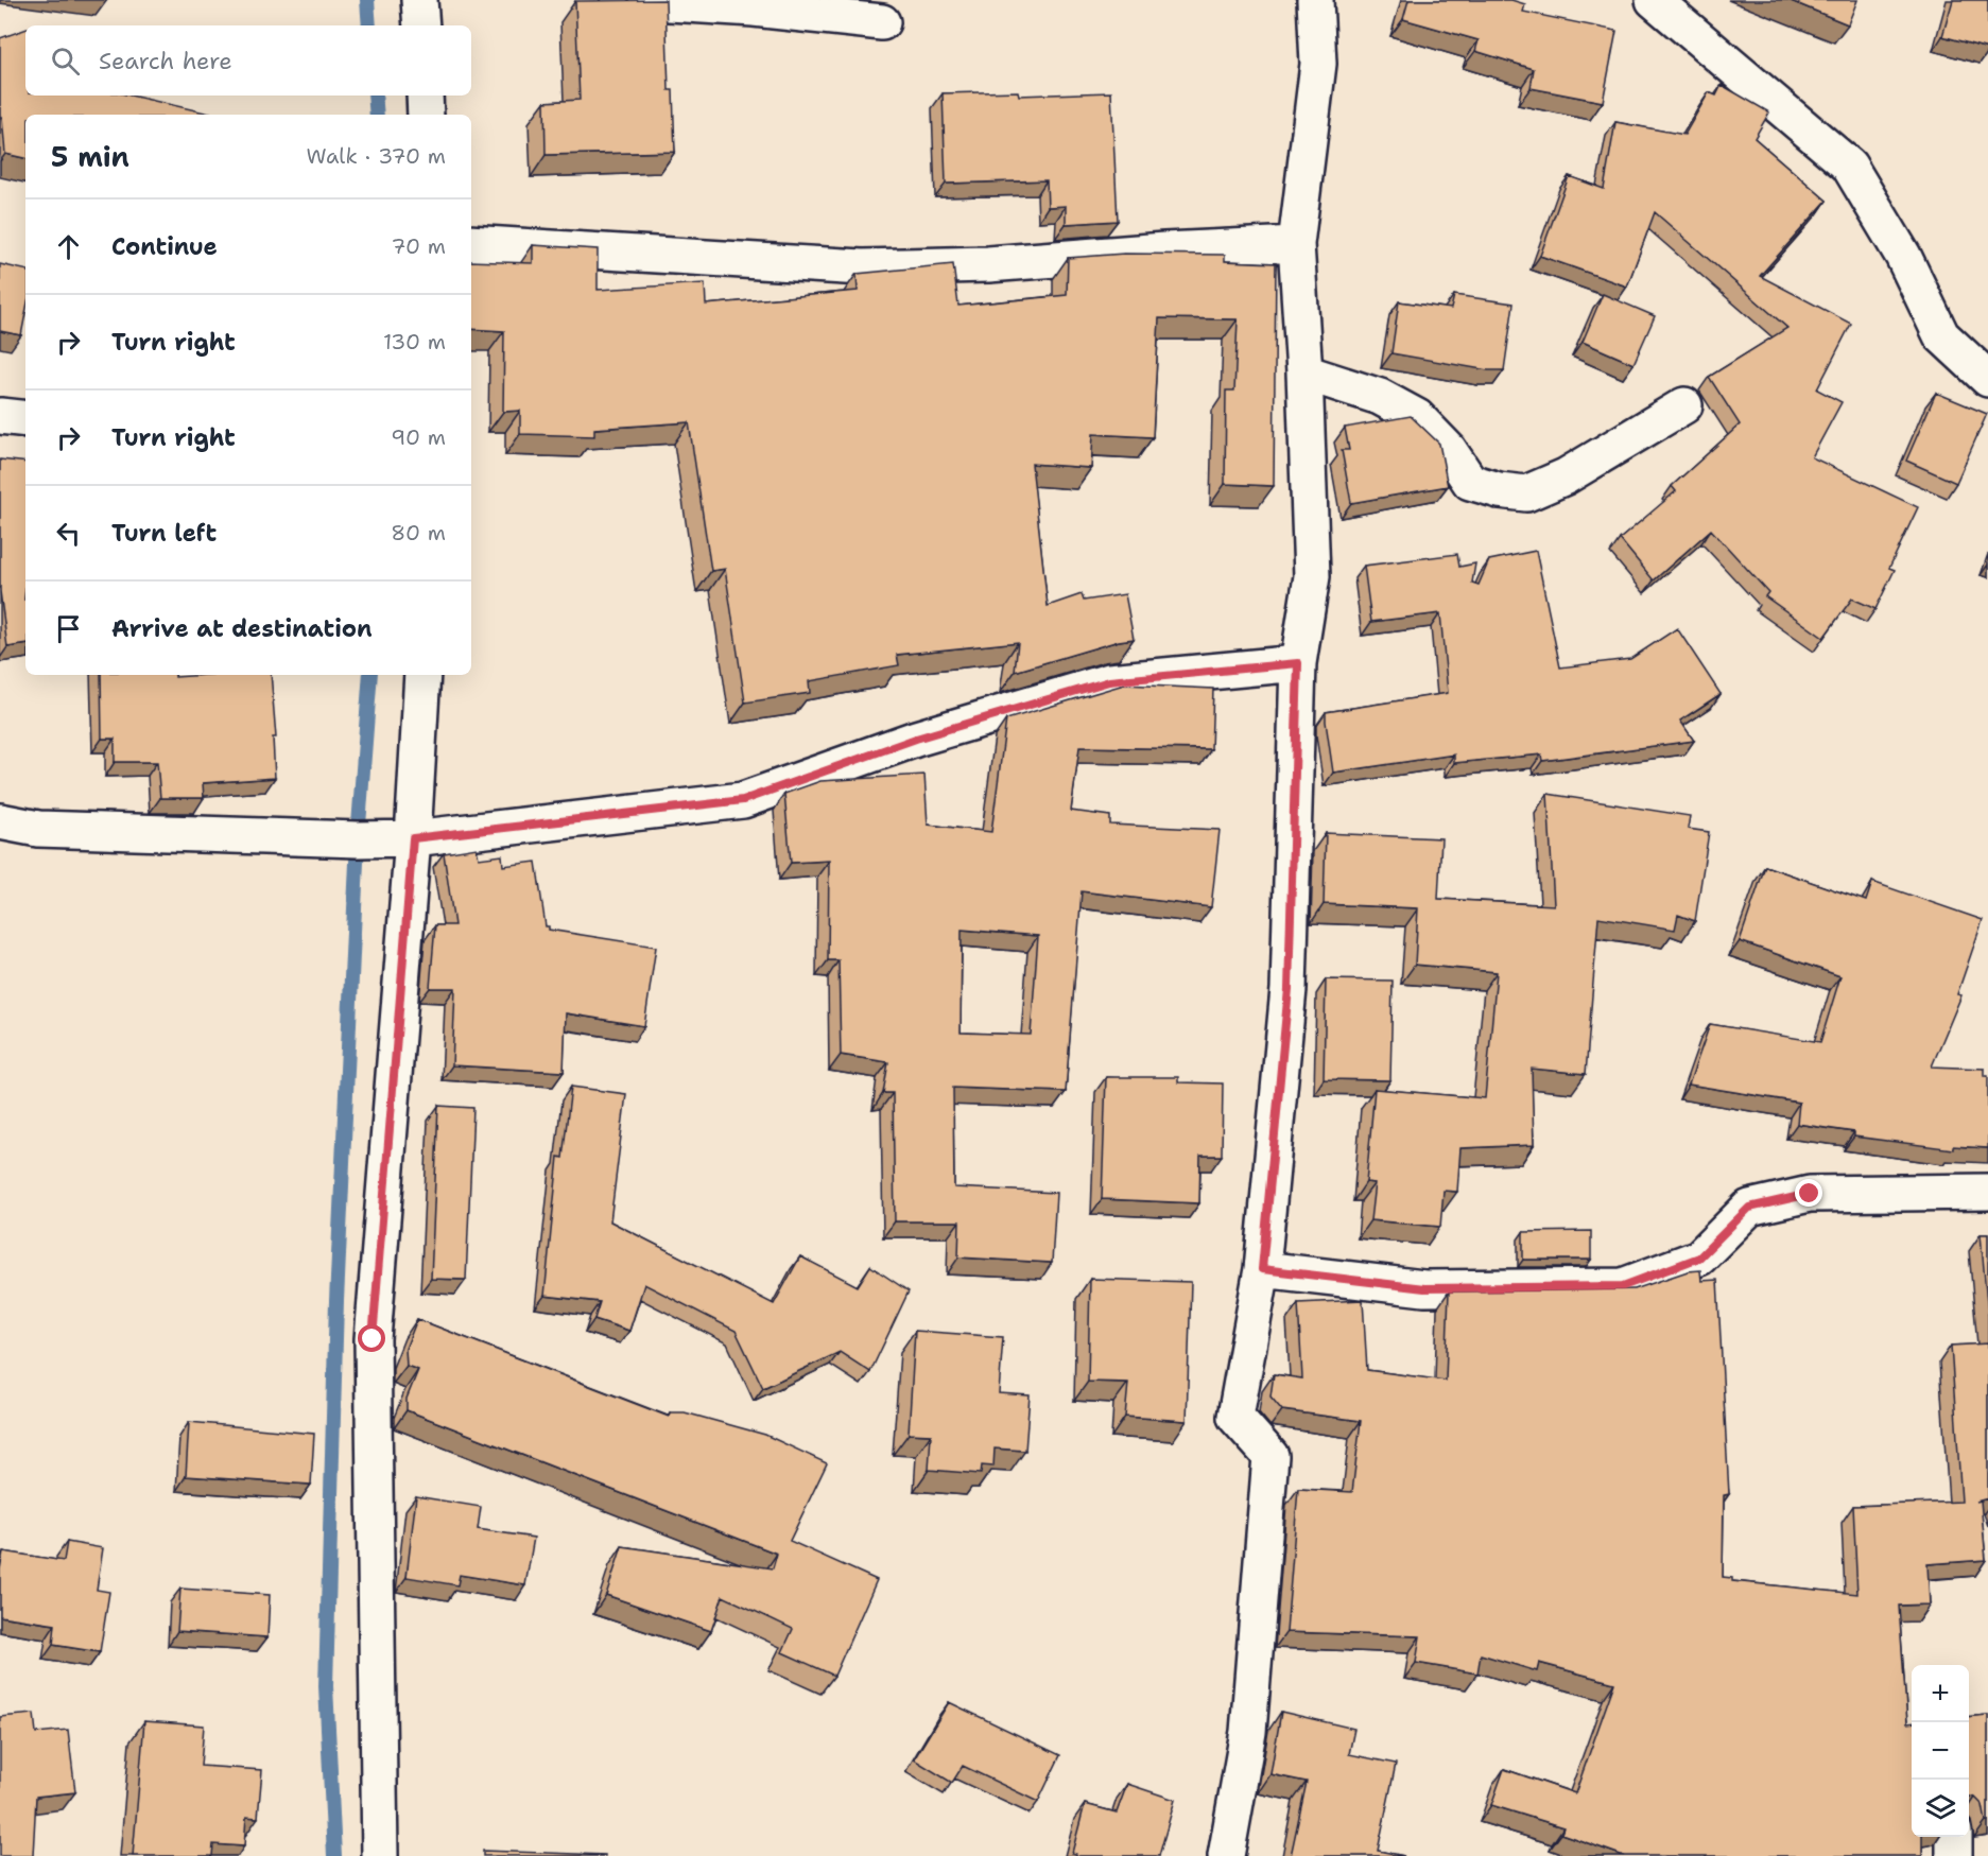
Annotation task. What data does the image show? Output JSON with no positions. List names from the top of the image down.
{
  "page": {
    "search": "Search here",
    "heading": ["5 min", "Walk · 370 m"],
    "list": [
      ["Continue", "70 m"],
      ["Turn right", "130 m"],
      ["Turn right", "90 m"],
      ["Turn left", "80 m"],
      "Arrive at destination"
    ],
    "map_buttons": ["+", "−"]
  }
}
